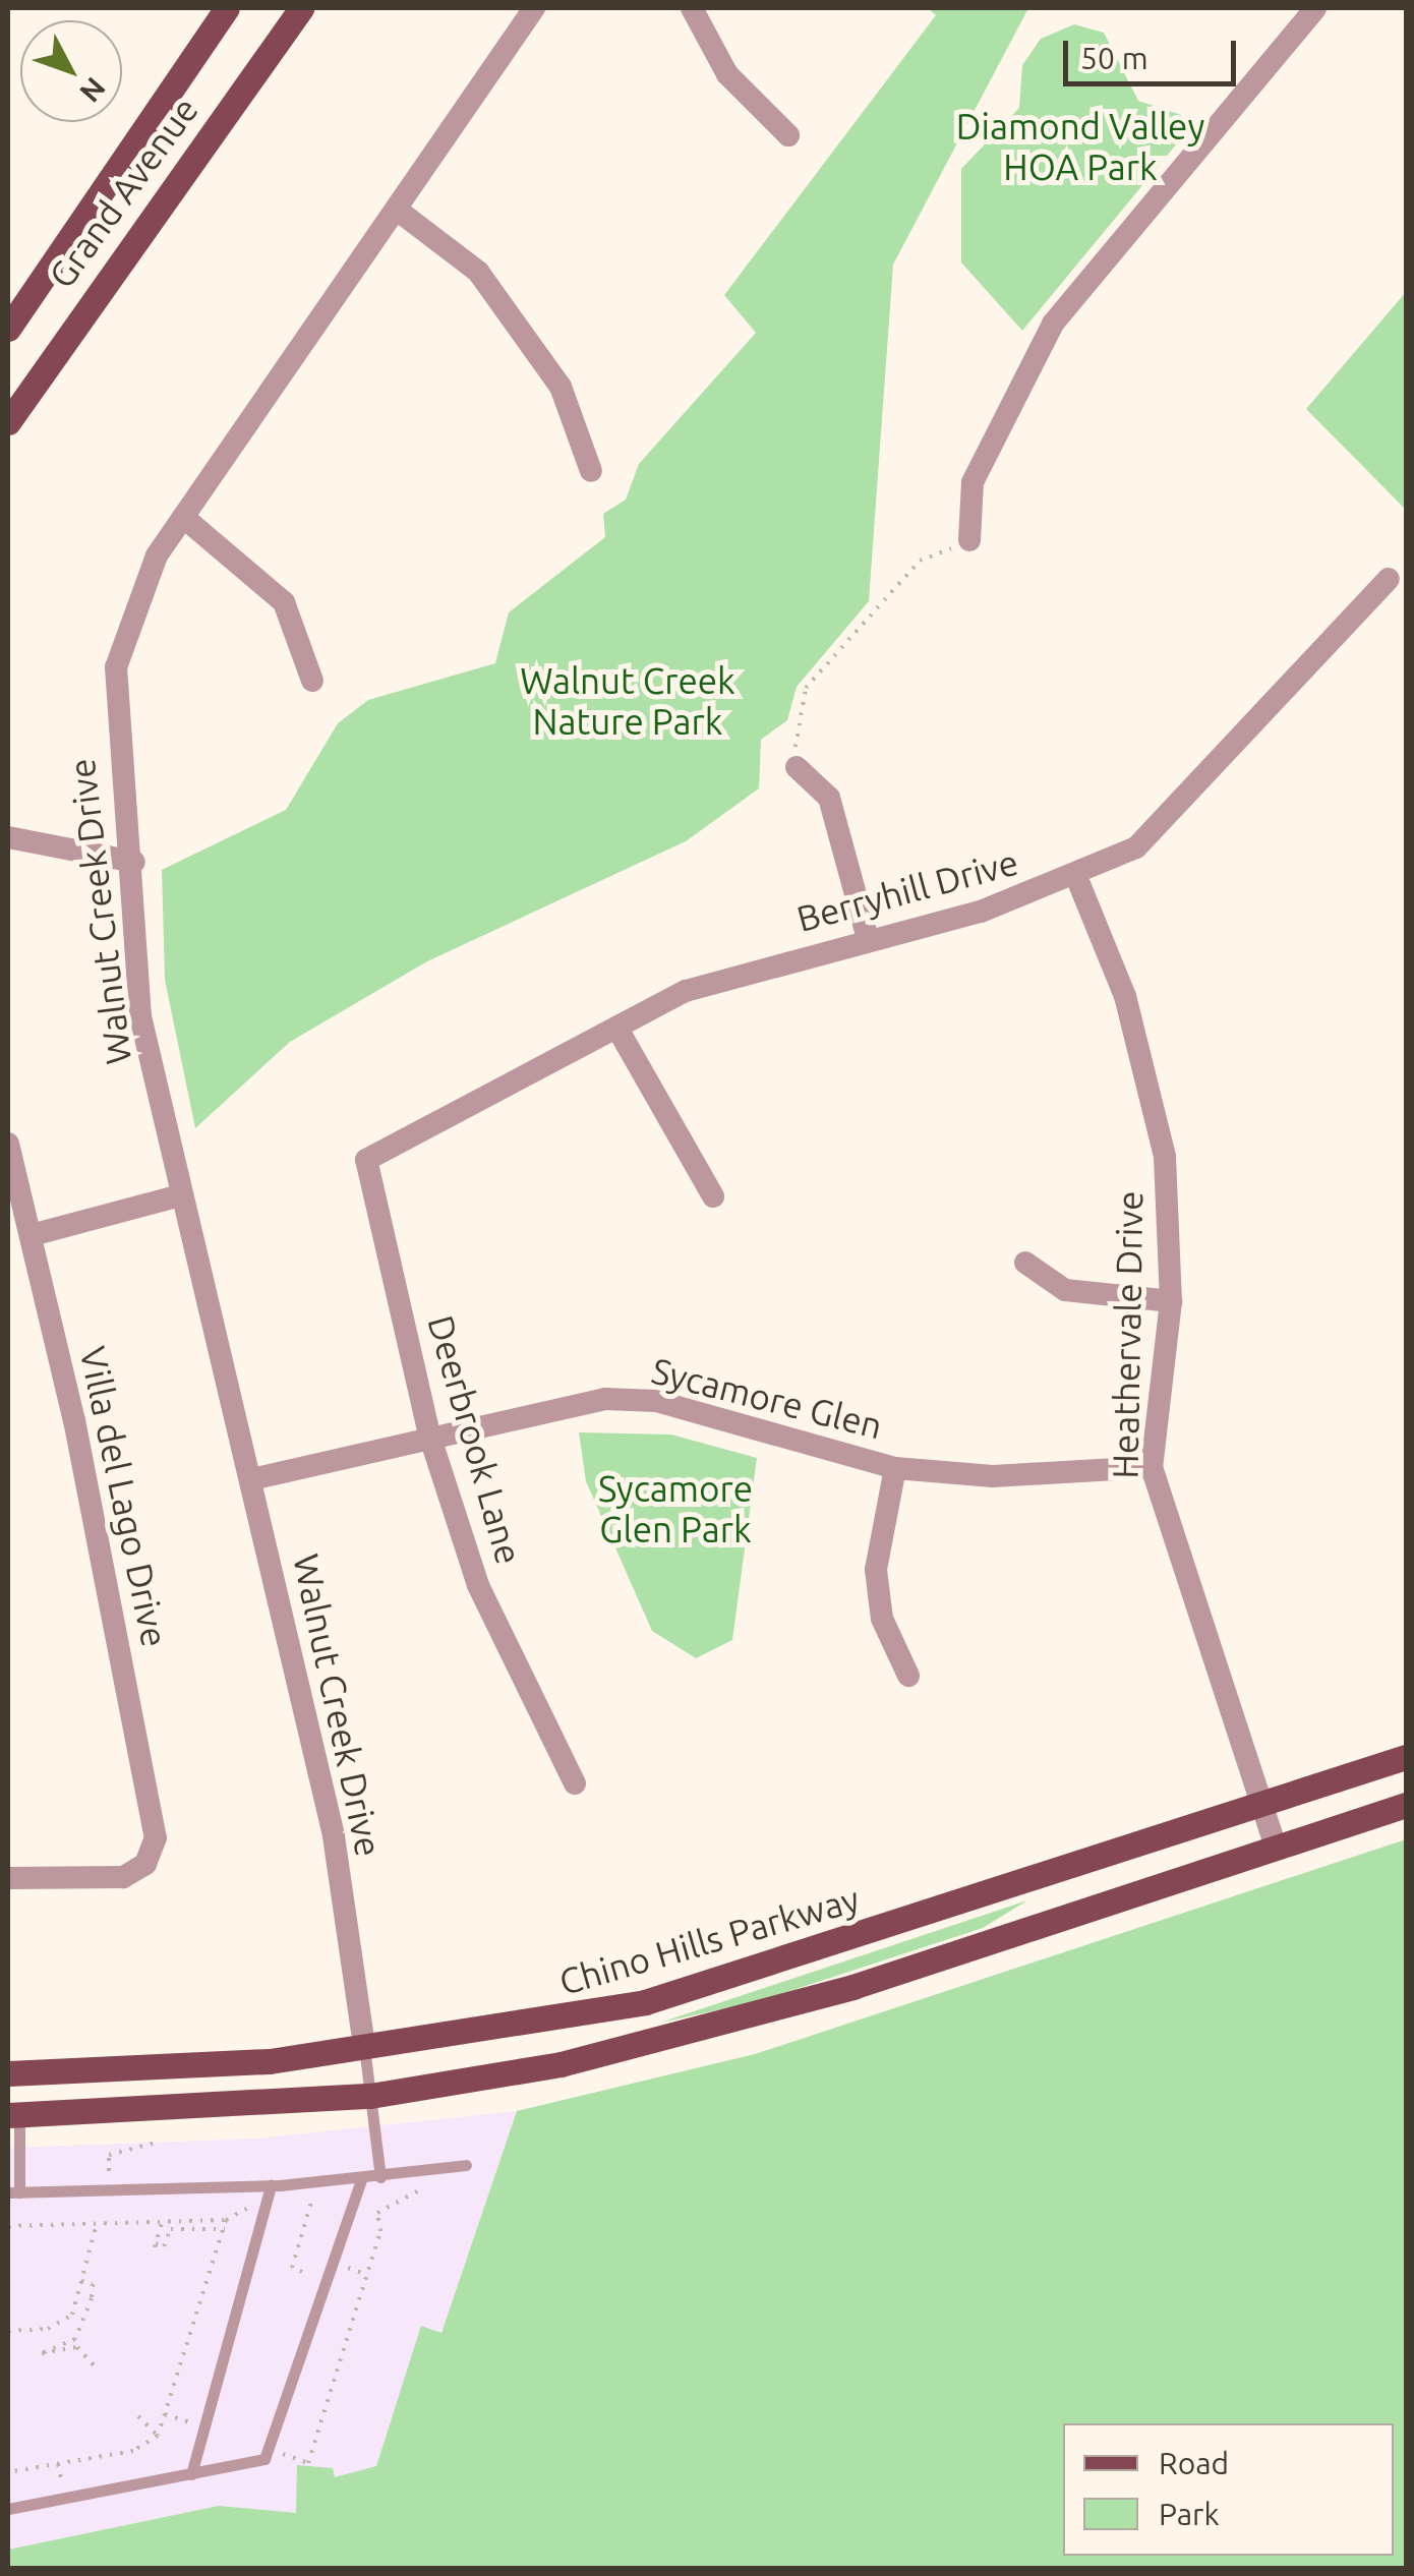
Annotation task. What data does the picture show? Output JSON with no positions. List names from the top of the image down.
{
  "streets": {
    "main road": ["Grand Avenue", "Chino Hills Parkway"],
    "street": [
      "Berryhill Drive",
      "Walnut Creek Drive",
      "Heathervale Drive",
      "Sycamore Glen",
      "Deerbrook Lane",
      "Villa del Lago Drive"
    ]
  },
  "crossings": [
    ["Berryhill Drive", "Heathervale Drive"],
    ["Berryhill Drive", "Deerbrook Lane"],
    ["Walnut Creek Drive", "Sycamore Glen"],
    ["Walnut Creek Drive", "Chino Hills Parkway"],
    ["Heathervale Drive", "Sycamore Glen"],
    ["Heathervale Drive", "Chino Hills Parkway"],
    ["Sycamore Glen", "Deerbrook Lane"]
  ],
  "parks": ["Diamond Valley HOA Park", "Walnut Creek Nature Park", "Sycamore Glen Park"],
  "legend": ["Road", "Park"],
  "scale_bar": "50 m",
  "north": "bottom right"
}
